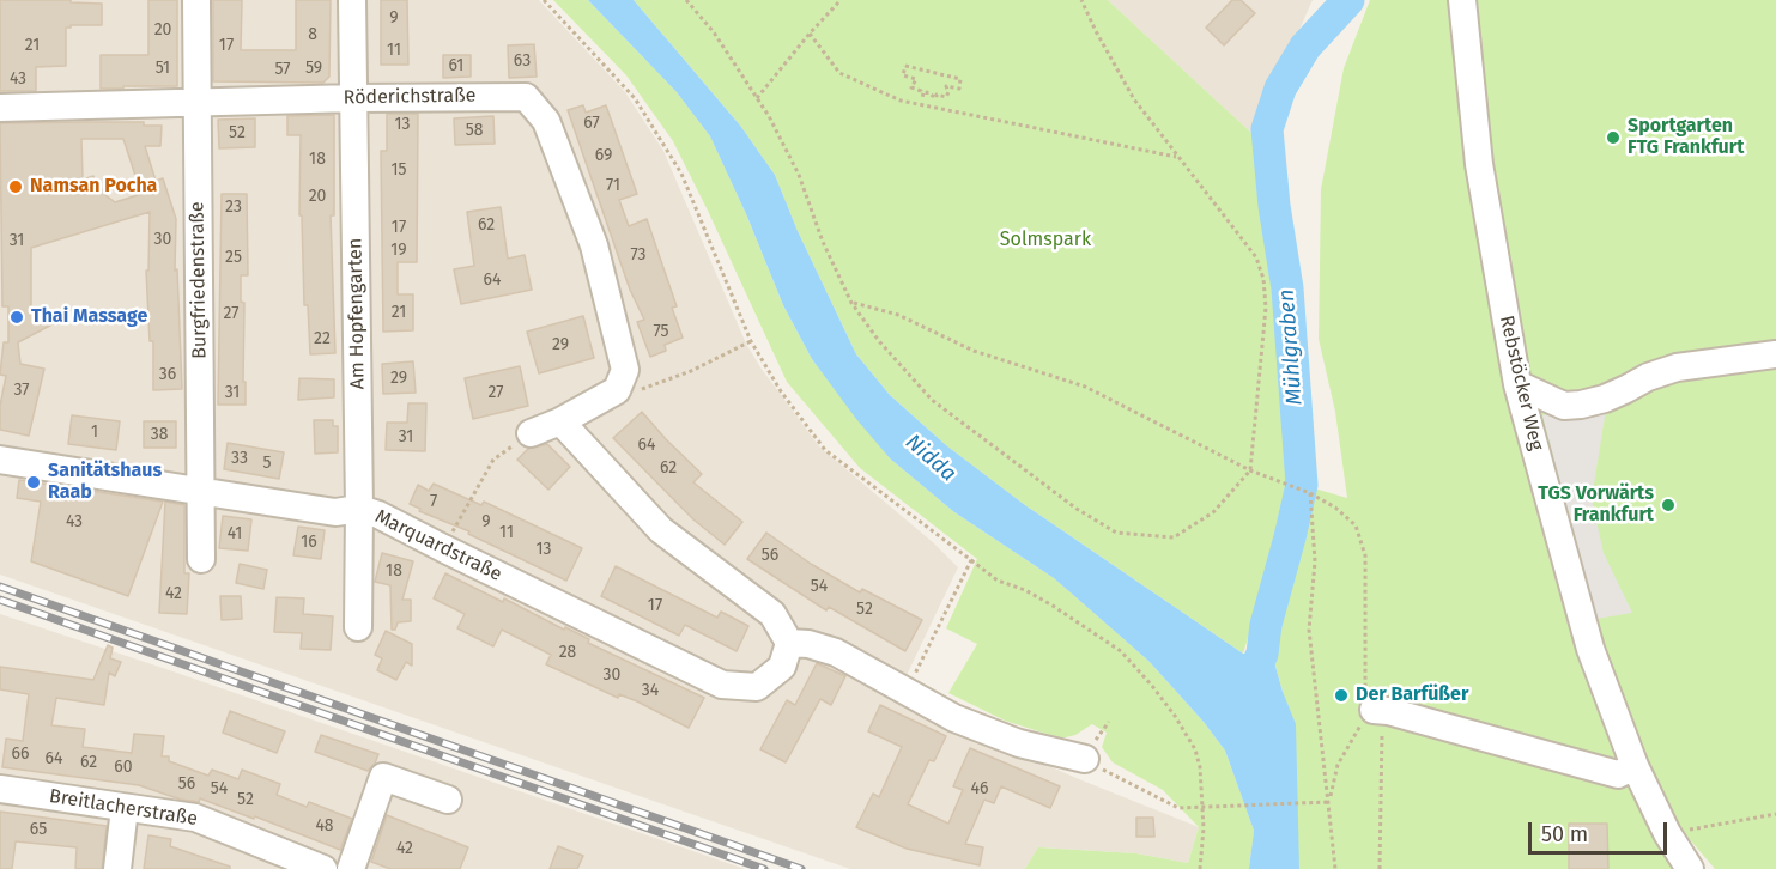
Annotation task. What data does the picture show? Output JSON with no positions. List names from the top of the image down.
{
  "streets": {
    "street": [
      "Röderichstraße",
      "Burgfriedenstraße",
      "Am Hopfengarten",
      "Rebstöcker Weg",
      "Marquardstraße",
      "Breitlacherstraße"
    ]
  },
  "crossings": [
    ["Röderichstraße", "Burgfriedenstraße"],
    ["Röderichstraße", "Am Hopfengarten"],
    ["Burgfriedenstraße", "Marquardstraße"],
    ["Am Hopfengarten", "Marquardstraße"]
  ],
  "water": ["Mühlgraben", "Nidda"],
  "parks": ["Solmspark"],
  "places": [
    "Sportgarten FTG Frankfurt",
    "Namsan Pocha",
    "Thai Massage",
    "Sanitätshaus Raab",
    "TGS Vorwärts Frankfurt",
    "Der Barfüßer"
  ],
  "house_numbers": [
    "9",
    "20",
    "8",
    "21",
    "17",
    "11",
    "63",
    "61",
    "51",
    "59",
    "57",
    "43",
    "67",
    "13",
    "58",
    "52",
    "69",
    "18",
    "15",
    "71",
    "20",
    "23",
    "62",
    "17",
    "30",
    "31",
    "19",
    "73",
    "25",
    "64",
    "21",
    "27",
    "75",
    "22",
    "29",
    "36",
    "29",
    "37",
    "31",
    "27",
    "1",
    "38",
    "31",
    "64",
    "33",
    "5",
    "62",
    "7",
    "43",
    "9",
    "11",
    "41",
    "16",
    "13",
    "56",
    "18",
    "54",
    "42",
    "17",
    "52",
    "28",
    "30",
    "34",
    "66",
    "64",
    "62",
    "60",
    "56",
    "54",
    "46",
    "52",
    "48",
    "65",
    "42"
  ],
  "scale_bar": "50 m"
}
